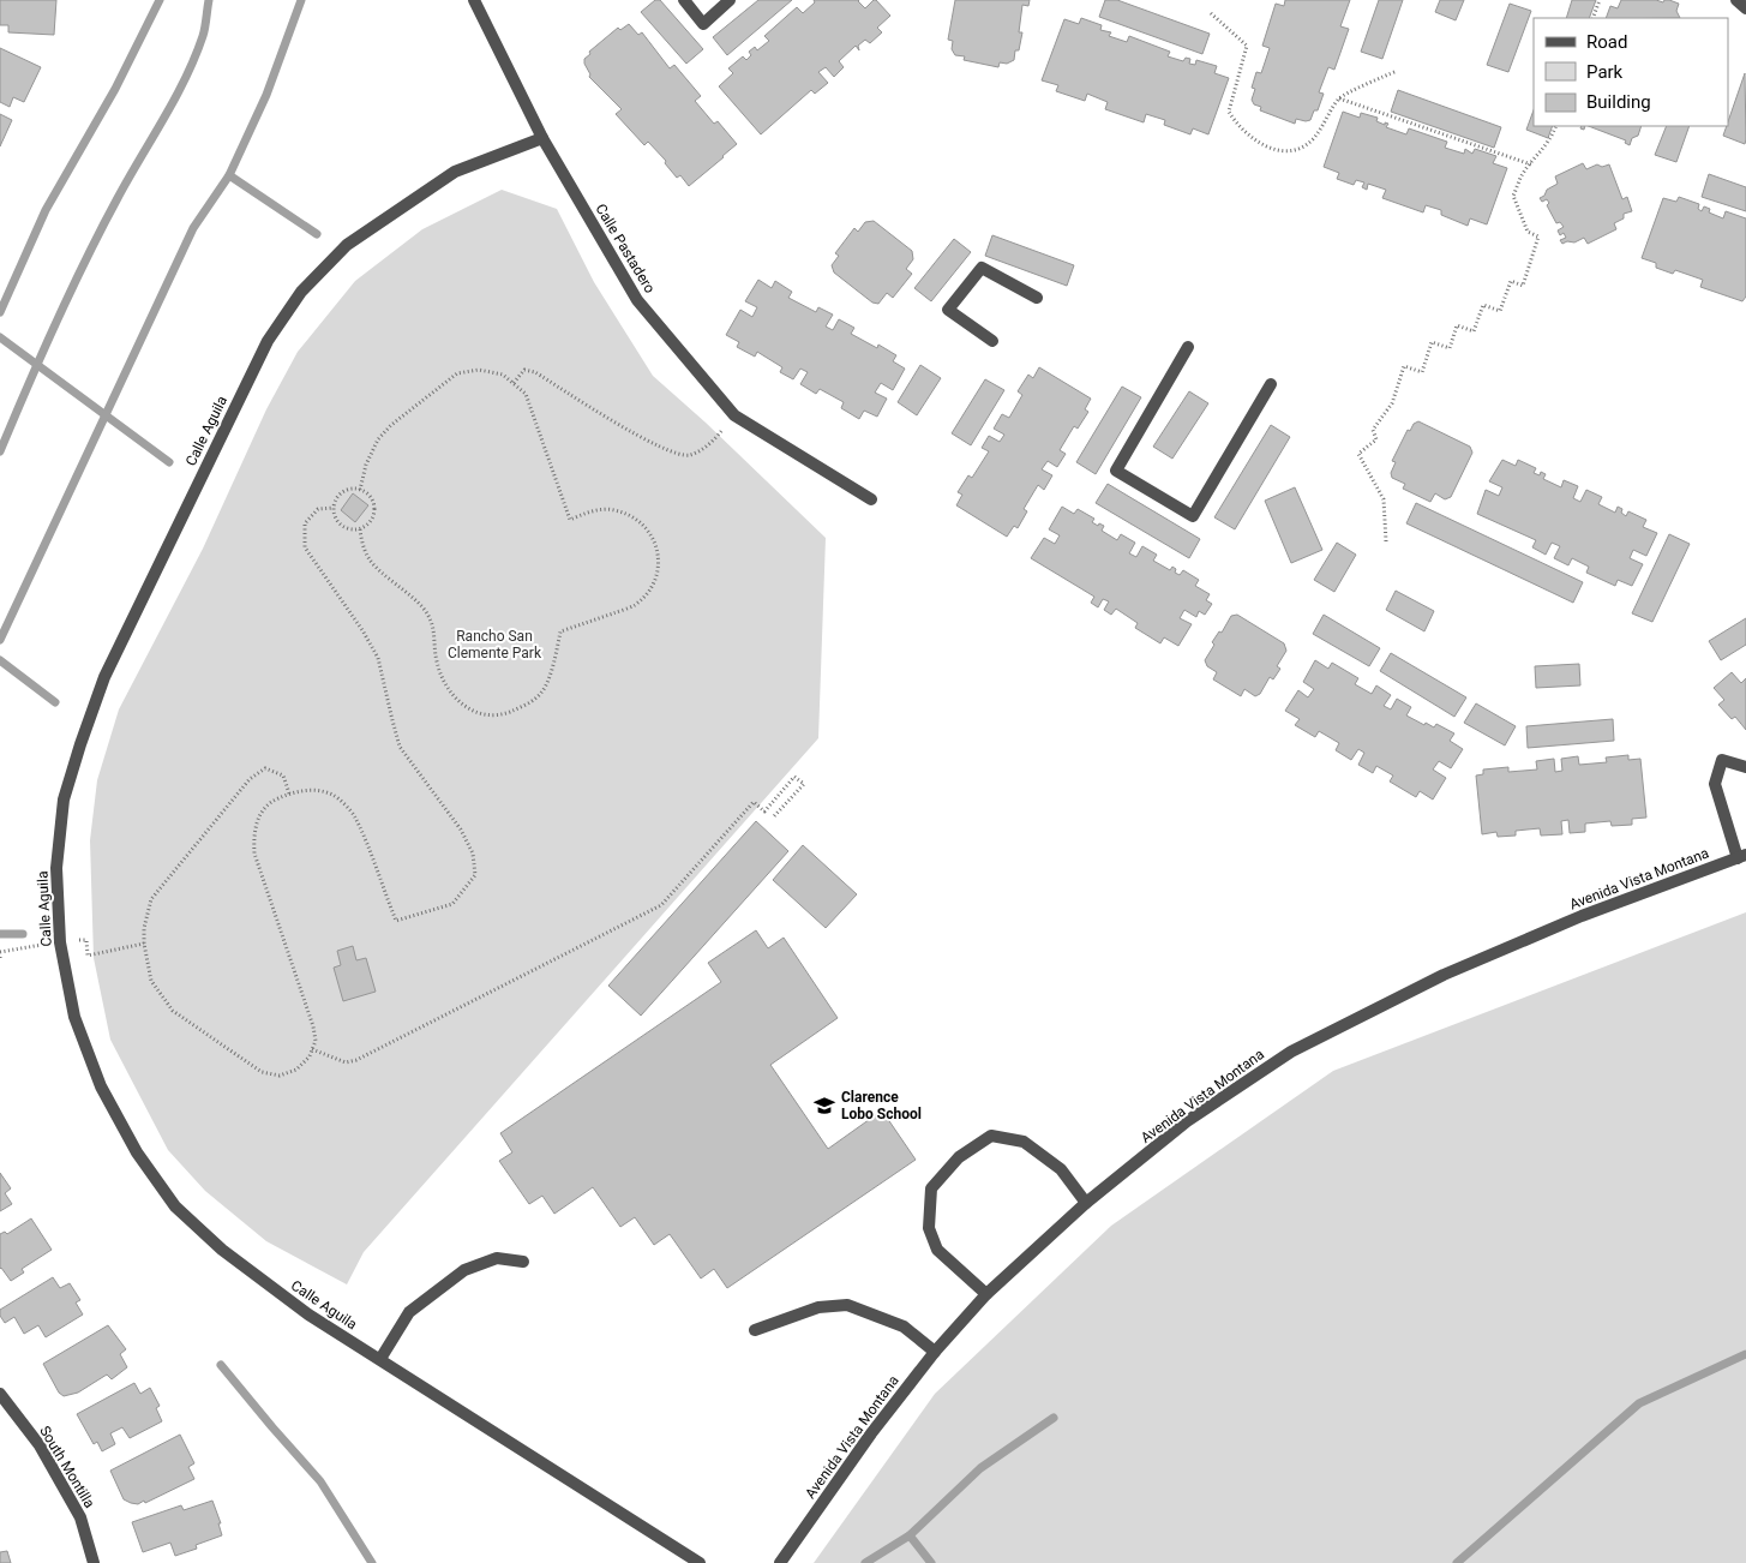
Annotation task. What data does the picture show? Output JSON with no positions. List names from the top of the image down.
{
  "streets": {
    "street": [
      "Calle Pastadero",
      "Calle Aguila",
      "Avenida Vista Montana",
      "South Montilla"
    ]
  },
  "crossings": [
    ["Calle Pastadero", "Calle Aguila"]
  ],
  "parks": ["Rancho San Clemente Park"],
  "places": {
    "school or university": ["Clarence Lobo School"]
  },
  "legend": ["Road", "Park", "Building"]
}
